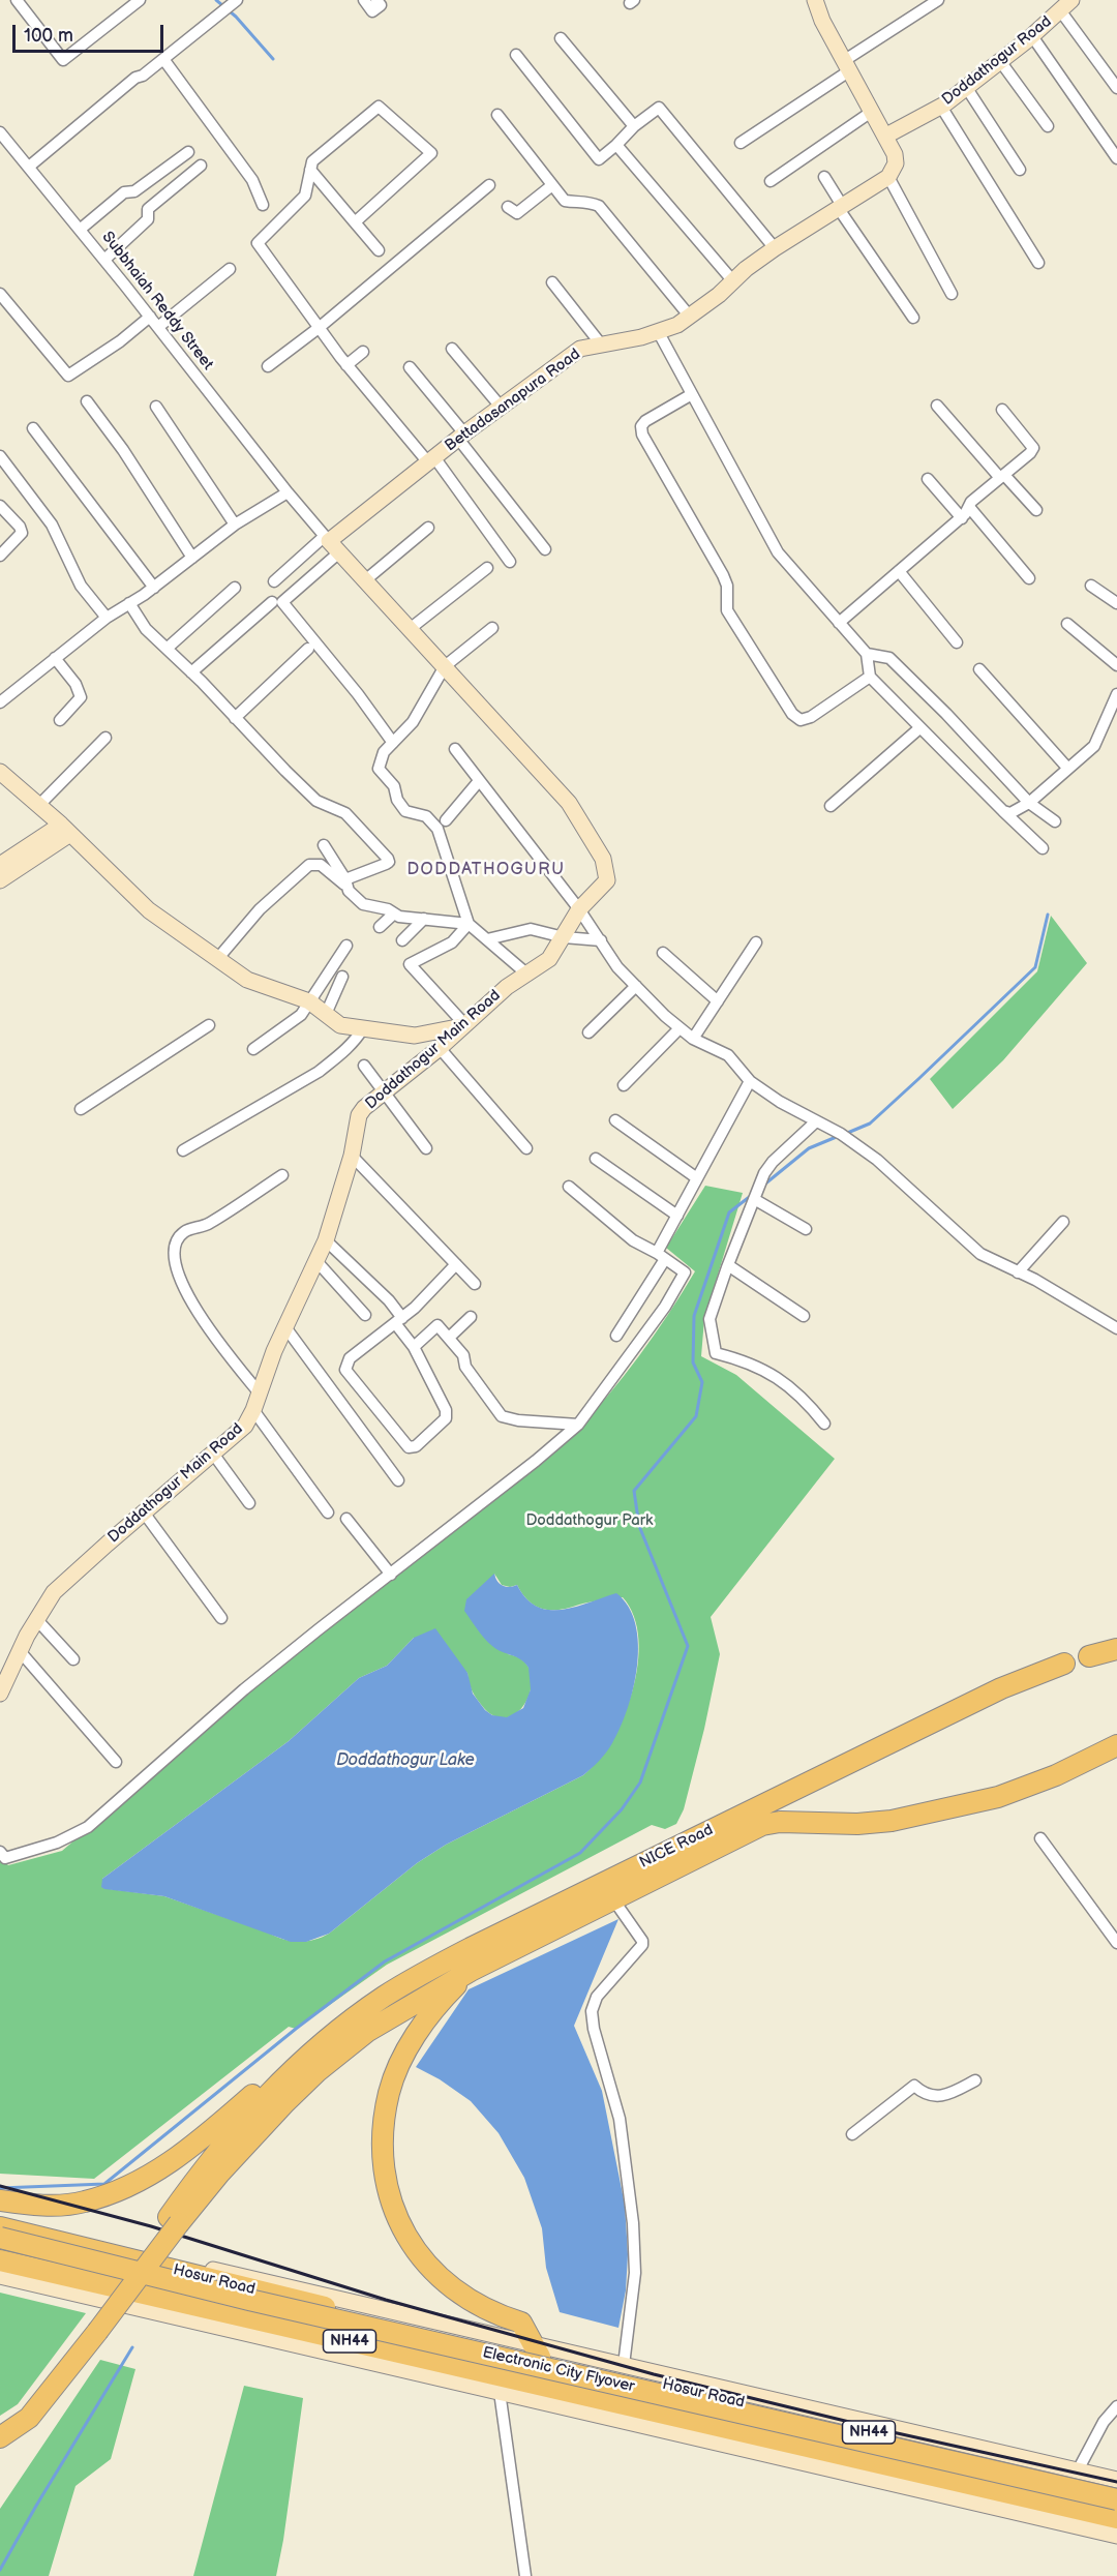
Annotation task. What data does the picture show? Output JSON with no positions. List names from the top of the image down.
{
  "streets": {
    "highway": [
      "NICE Road",
      "Hosur Road",
      "NH44",
      "Electronic City Flyover"
    ],
    "street": [
      "Doddathogur Road",
      "Subbhaiah Reddy Street",
      "Bettadasanapura Road",
      "Doddathogur Main Road"
    ]
  },
  "crossings": [
    ["Subbhaiah Reddy Street", "Bettadasanapura Road"],
    ["Subbhaiah Reddy Street", "Doddathogur Main Road"],
    ["Bettadasanapura Road", "Doddathogur Main Road"]
  ],
  "districts": ["DODDATHOGURU"],
  "water": ["Doddathogur Lake"],
  "parks": ["Doddathogur Park"],
  "scale_bar": "100 m"
}
